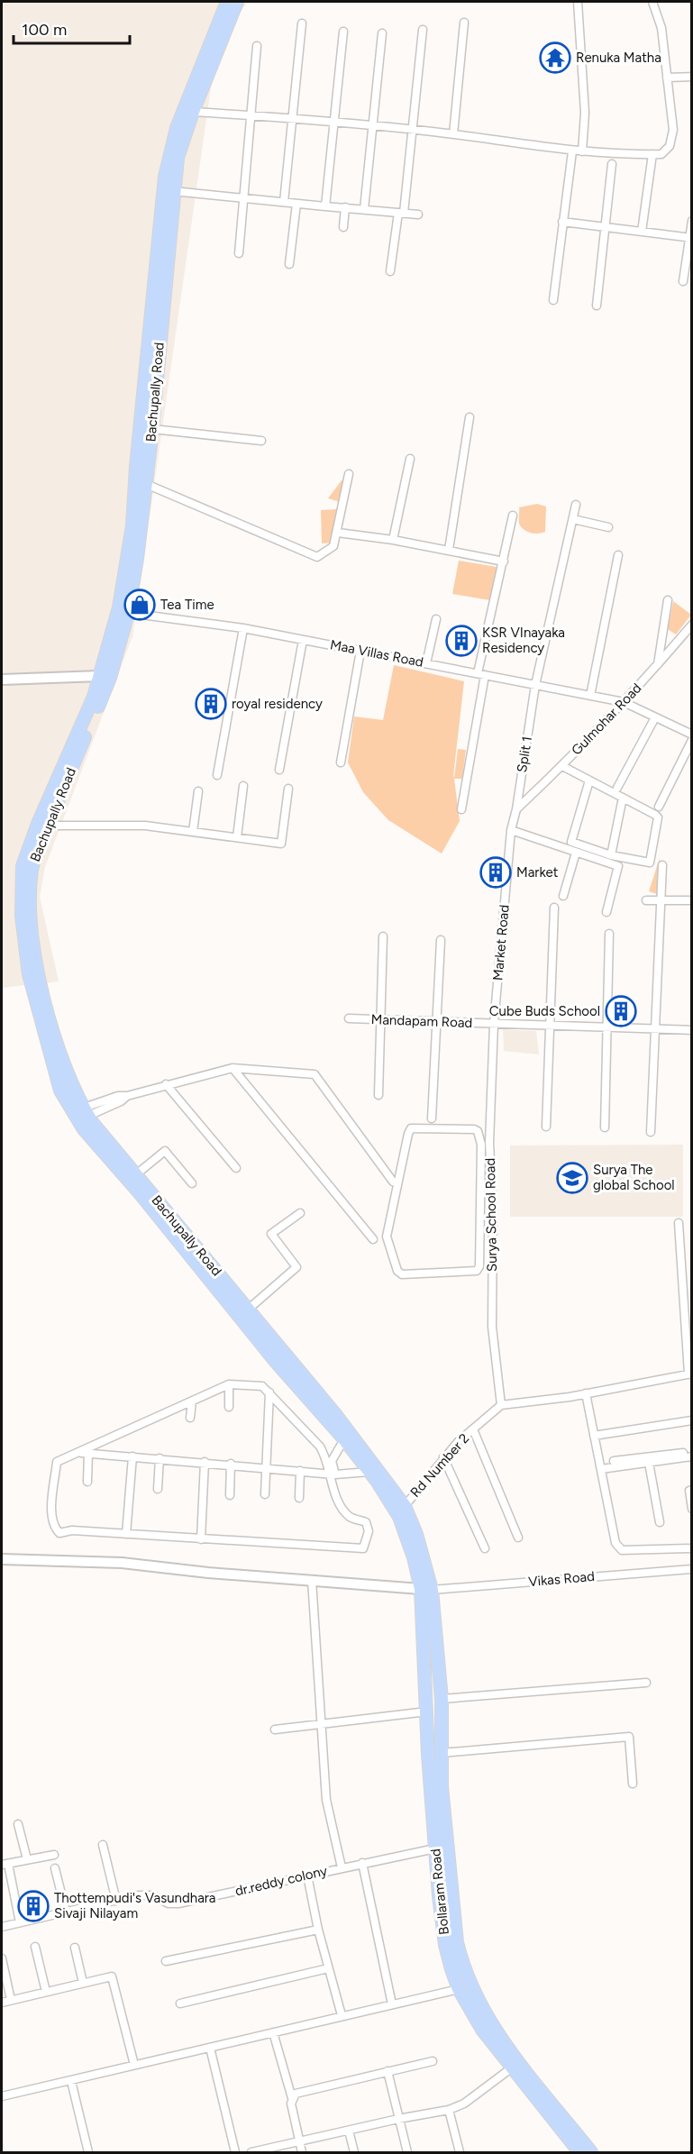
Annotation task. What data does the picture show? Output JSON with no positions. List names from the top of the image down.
{
  "streets": {
    "main road": ["Bachupally Road", "Bollaram Road"],
    "street": [
      "Maa Villas Road",
      "Gulmohar Road",
      "Split 1",
      "Market Road",
      "Mandapam Road",
      "Surya School Road",
      "Rd Number 2",
      "Vikas Road",
      "dr.reddy colony"
    ]
  },
  "crossings": [
    ["Bachupally Road", "Maa Villas Road"],
    ["Bachupally Road", "Rd Number 2"],
    ["Bachupally Road", "Vikas Road"],
    ["Bachupally Road", "Bollaram Road"],
    ["Maa Villas Road", "Gulmohar Road"],
    ["Maa Villas Road", "Split 1"],
    ["Gulmohar Road", "Split 1"],
    ["Split 1", "Market Road"],
    ["Market Road", "Mandapam Road"],
    ["Market Road", "Surya School Road"],
    ["Mandapam Road", "Surya School Road"],
    ["Surya School Road", "Rd Number 2"],
    ["Vikas Road", "Bollaram Road"],
    ["dr.reddy colony", "Bollaram Road"]
  ],
  "places": {
    "temple": ["Renuka Matha"],
    "shop": ["Tea Time"],
    "building": [
      "KSR VInayaka Residency",
      "royal residency",
      "Market",
      "Cube Buds School",
      "Thottempudi's Vasundhara Sivaji Nilayam"
    ],
    "school or university": ["Surya The global School"]
  },
  "scale_bar": "100 m"
}
